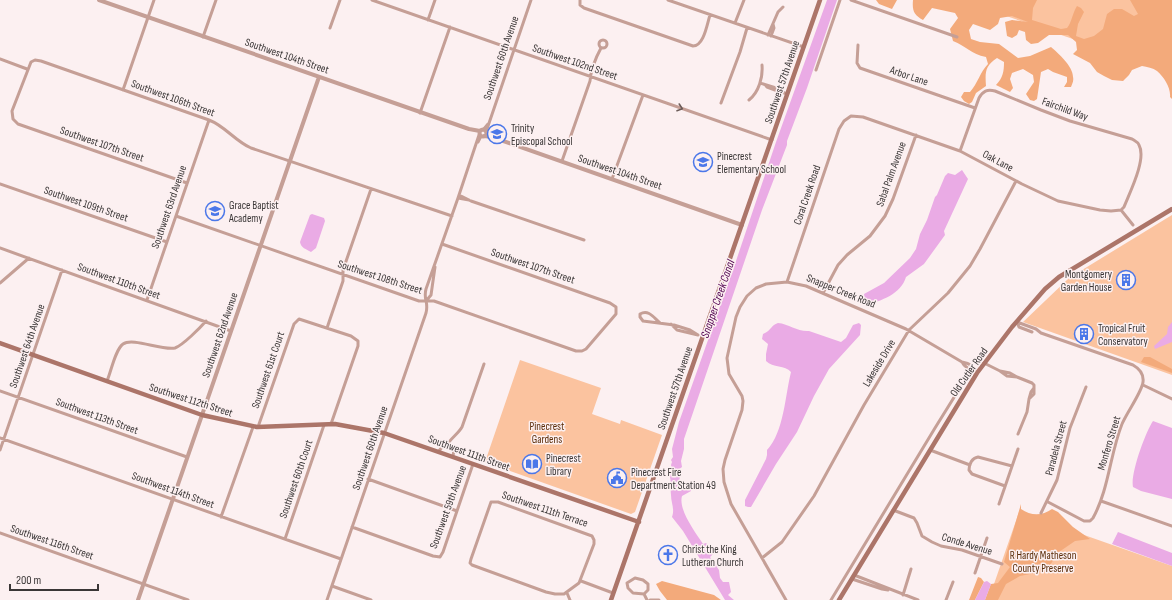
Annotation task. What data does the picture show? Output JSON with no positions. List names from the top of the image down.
{
  "streets": {
    "main road": [
      "Southwest 57th Avenue",
      "Old Cutler Road",
      "Southwest 112th Street",
      "Southwest 111th Street"
    ],
    "street": [
      "Southwest 104th Street",
      "Southwest 60th Avenue",
      "Southwest 102nd Street",
      "Arbor Lane",
      "Southwest 106th Street",
      "Fairchild Way",
      "Southwest 107th Street",
      "Oak Lane",
      "Sabal Palm Avenue",
      "Coral Creek Road",
      "Southwest 109th Street",
      "Southwest 63rd Avenue",
      "Southwest 108th Street",
      "Southwest 110th Street",
      "Snapper Creek Road",
      "Southwest 62nd Avenue",
      "Southwest 64th Avenue",
      "Lakeside Drive",
      "Southwest 61st Court",
      "Southwest 113th Street",
      "Monfero Street",
      "Paradela Street",
      "Southwest 60th Court",
      "Southwest 114th Street",
      "Southwest 59th Avenue",
      "Southwest 111th Terrace",
      "Southwest 116th Street",
      "Conde Avenue"
    ]
  },
  "crossings": [
    ["Southwest 104th Street", "Southwest 60th Avenue"],
    ["Southwest 104th Street", "Southwest 57th Avenue"],
    ["Southwest 104th Street", "Southwest 62nd Avenue"],
    ["Southwest 60th Avenue", "Southwest 102nd Street"],
    ["Southwest 60th Avenue", "Southwest 106th Street"],
    ["Southwest 60th Avenue", "Southwest 107th Street"],
    ["Southwest 60th Avenue", "Southwest 108th Street"],
    ["Southwest 60th Avenue", "Southwest 112th Street"],
    ["Southwest 60th Avenue", "Southwest 111th Street"],
    ["Southwest 60th Avenue", "Southwest 114th Street"],
    ["Southwest 60th Avenue", "Southwest 59th Avenue"],
    ["Southwest 102nd Street", "Southwest 57th Avenue"],
    ["Arbor Lane", "Fairchild Way"],
    ["Southwest 57th Avenue", "Southwest 111th Street"],
    ["Southwest 106th Street", "Southwest 107th Street"],
    ["Southwest 106th Street", "Southwest 63rd Avenue"],
    ["Southwest 106th Street", "Southwest 62nd Avenue"],
    ["Fairchild Way", "Oak Lane"],
    ["Southwest 107th Street", "Southwest 63rd Avenue"],
    ["Southwest 107th Street", "Southwest 108th Street"],
    ["Oak Lane", "Sabal Palm Avenue"],
    ["Oak Lane", "Coral Creek Road"],
    ["Oak Lane", "Lakeside Drive"],
    ["Sabal Palm Avenue", "Snapper Creek Road"],
    ["Coral Creek Road", "Snapper Creek Road"],
    ["Southwest 109th Street", "Southwest 63rd Avenue"],
    ["Southwest 63rd Avenue", "Southwest 108th Street"],
    ["Southwest 63rd Avenue", "Southwest 110th Street"],
    ["Southwest 108th Street", "Southwest 62nd Avenue"],
    ["Southwest 110th Street", "Southwest 62nd Avenue"],
    ["Southwest 110th Street", "Southwest 64th Avenue"],
    ["Snapper Creek Road", "Lakeside Drive"],
    ["Snapper Creek Road", "Old Cutler Road"],
    ["Southwest 62nd Avenue", "Southwest 112th Street"],
    ["Southwest 62nd Avenue", "Southwest 113th Street"],
    ["Southwest 62nd Avenue", "Southwest 114th Street"],
    ["Southwest 62nd Avenue", "Southwest 116th Street"],
    ["Southwest 64th Avenue", "Southwest 112th Street"],
    ["Southwest 64th Avenue", "Southwest 113th Street"],
    ["Southwest 64th Avenue", "Southwest 114th Street"],
    ["Southwest 61st Court", "Southwest 112th Street"],
    ["Southwest 61st Court", "Southwest 114th Street"],
    ["Old Cutler Road", "Conde Avenue"],
    ["Southwest 112th Street", "Southwest 111th Street"],
    ["Southwest 112th Street", "Southwest 60th Court"],
    ["Monfero Street", "Paradela Street"],
    ["Southwest 111th Street", "Southwest 59th Avenue"],
    ["Southwest 60th Court", "Southwest 114th Street"]
  ],
  "water": ["Snapper Creek Canal"],
  "parks": ["Pinecrest Gardens", "R Hardy Matheson County Preserve"],
  "places": {
    "school or university": ["Trinity Episcopal School", "Pinecrest Elementary School", "Grace Baptist Academy"],
    "building": ["Montgomery Garden House", "Tropical Fruit Conservatory"],
    "library": ["Pinecrest Library"],
    "public building": ["Pinecrest Fire Department Station 49"],
    "church": ["Christ the King Lutheran Church"]
  },
  "scale_bar": "200 m"
}
